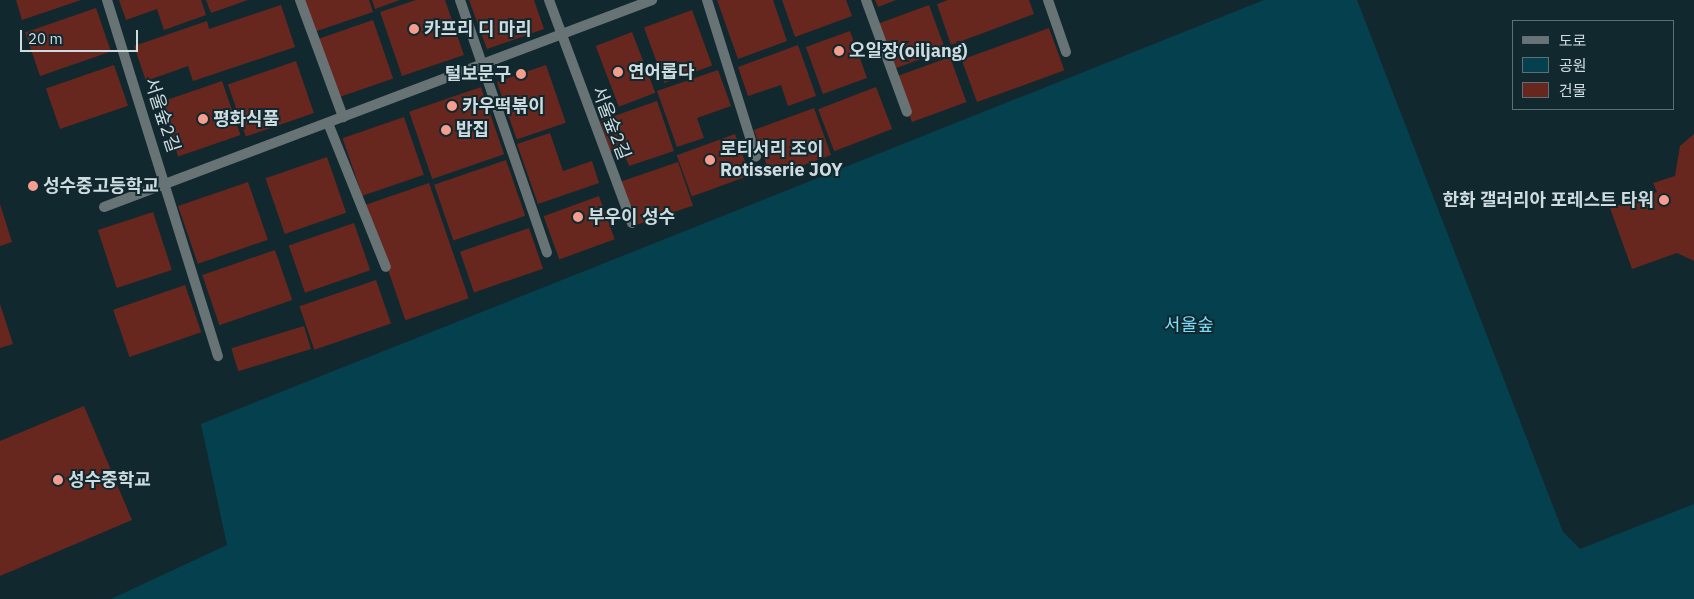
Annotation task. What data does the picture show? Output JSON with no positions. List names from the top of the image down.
{
  "streets": {
    "street": ["서울숲2길"]
  },
  "parks": ["서울숲"],
  "places": [
    "카프리 디 마리",
    "오일장(oiljang)",
    "연어롭다",
    "털보문구",
    "카우떡볶이",
    "평화식품",
    "밥집",
    "로티서리 조이 Rotisserie JOY",
    "성수중고등학교",
    "한화 갤러리아 포레스트 타워",
    "부우이 성수",
    "성수중학교"
  ],
  "legend": ["도로", "공원", "건물"],
  "scale_bar": "20 m"
}
